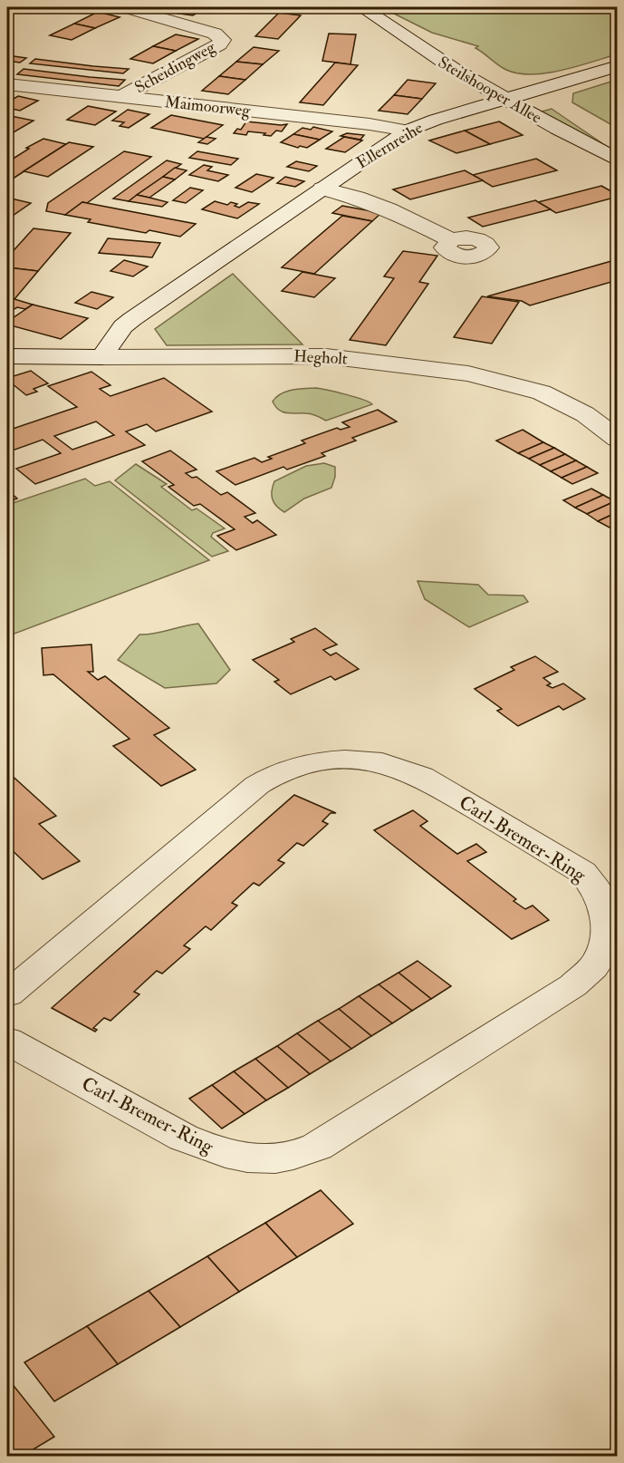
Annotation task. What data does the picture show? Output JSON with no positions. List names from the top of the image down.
{
  "streets": {
    "street": [
      "Scheidingweg",
      "Steilshooper Allee",
      "Maimoorweg",
      "Ellernreihe",
      "Hegholt",
      "Carl-Bremer-Ring"
    ]
  },
  "crossings": [
    ["Scheidingweg", "Maimoorweg"],
    ["Steilshooper Allee", "Ellernreihe"],
    ["Maimoorweg", "Ellernreihe"],
    ["Ellernreihe", "Hegholt"]
  ]
}
